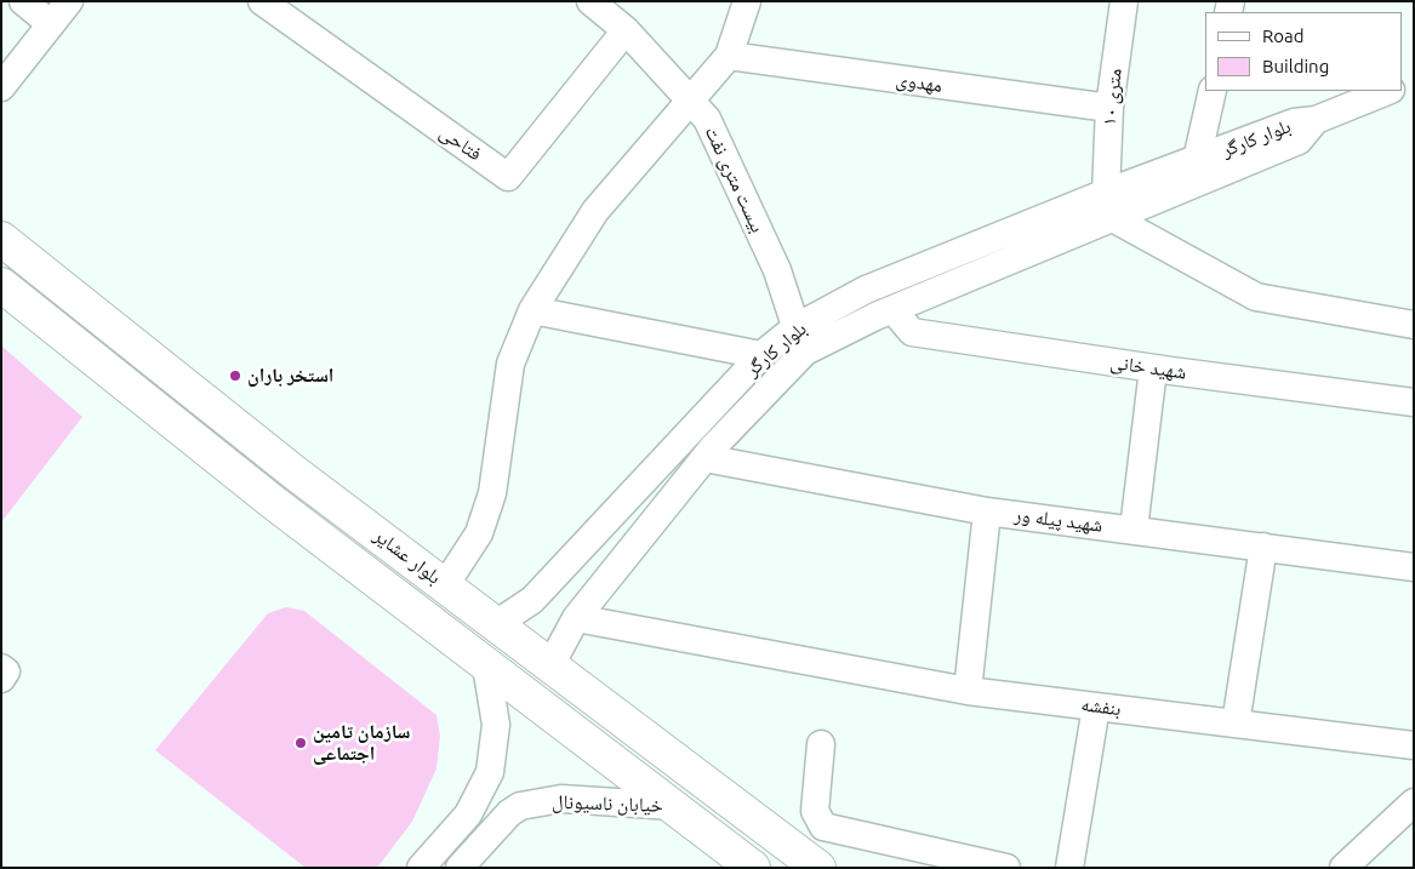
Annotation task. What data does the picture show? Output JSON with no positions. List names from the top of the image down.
{
  "streets": {
    "main road": ["بلوار عشایر"],
    "street": [
      "مهدوی",
      "۱۰ متری",
      "بلوار کارگر",
      "فتاحی",
      "بیست متری نفت",
      "شهید خانی",
      "شهید پیله ور",
      "بنفشه",
      "خیابان ناسیونال"
    ]
  },
  "crossings": [
    ["مهدوی", "۱۰ متری"],
    ["۱۰ متری", "بلوار کارگر"],
    ["بلوار کارگر", "بیست متری نفت"],
    ["بلوار کارگر", "شهید خانی"],
    ["بلوار کارگر", "شهید پیله ور"],
    ["بلوار کارگر", "بلوار عشایر"],
    ["بلوار کارگر", "بنفشه"],
    ["فتاحی", "بیست متری نفت"],
    ["بلوار عشایر", "خیابان ناسیونال"]
  ],
  "places": ["استخر باران", "سازمان تامین اجتماعی"],
  "legend": ["Road", "Building"]
}
